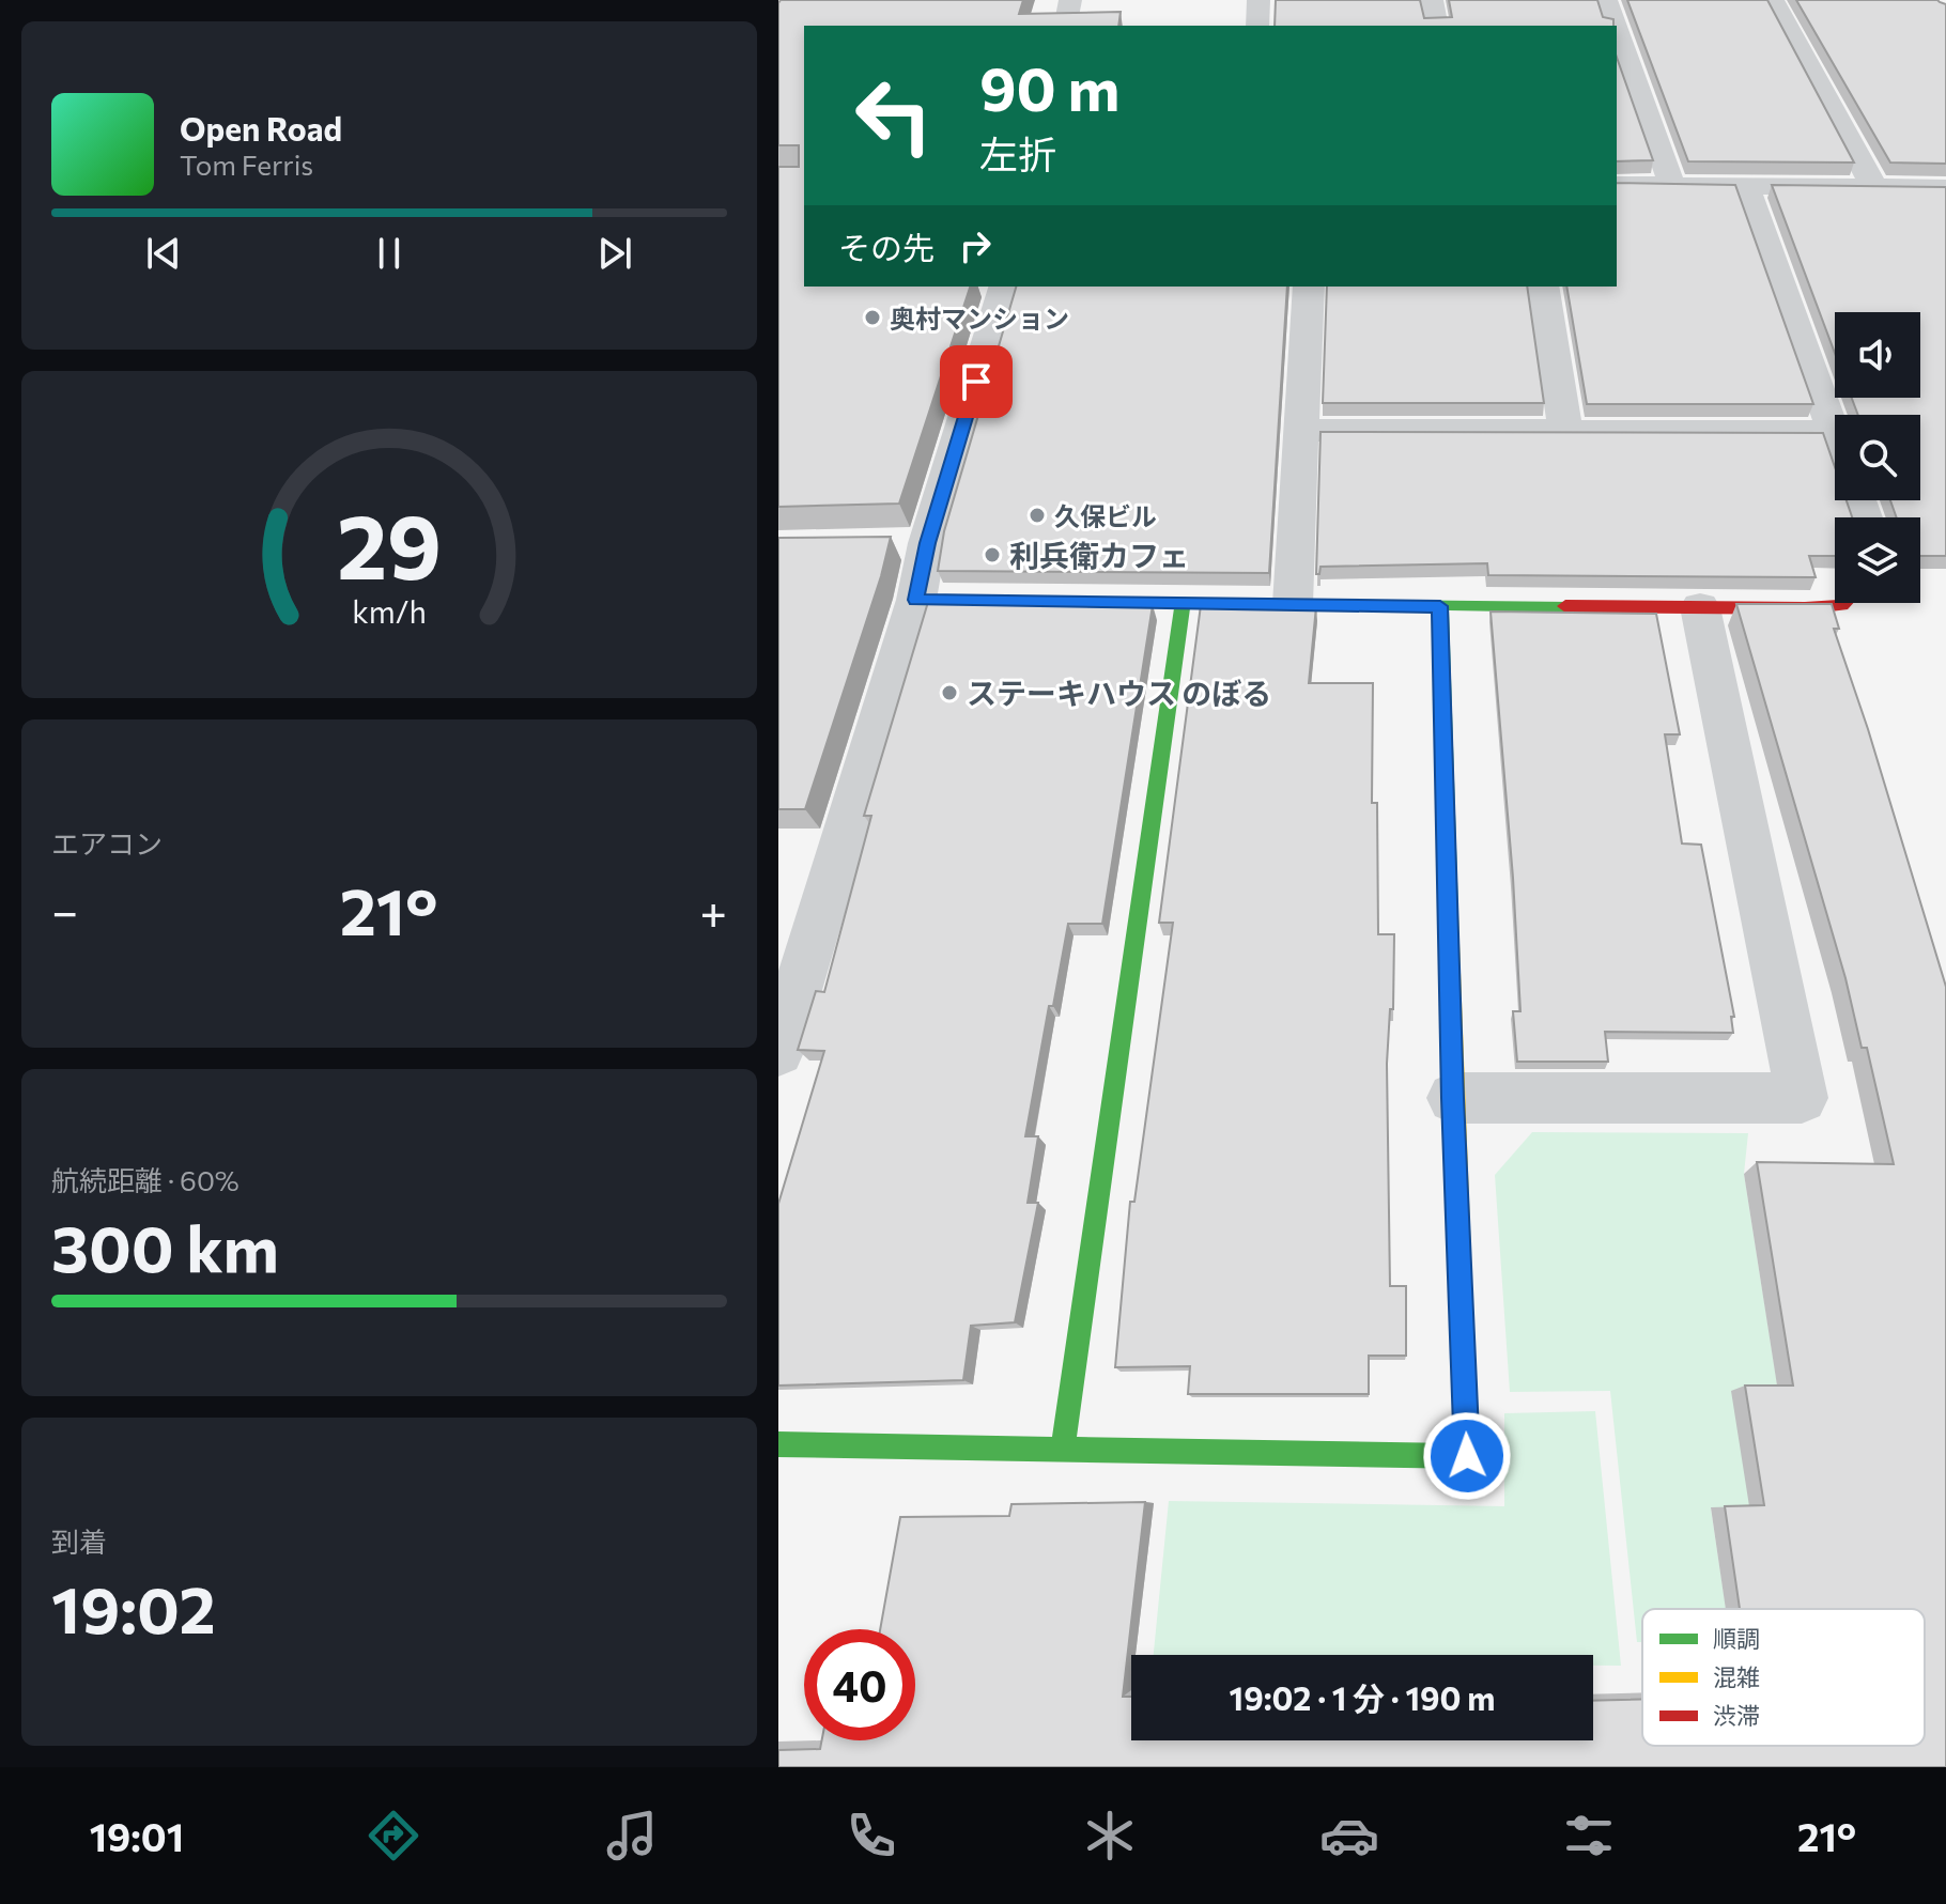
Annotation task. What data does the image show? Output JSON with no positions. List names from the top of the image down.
{
  "places": [
    "奥村マンション",
    "久保ビル",
    "利兵衛カフェ",
    "ステーキハウス のぼる"
  ],
  "legend": ["順調", "混雑", "渋滞"],
  "page": {
    "turn": ["90 m", "左折"],
    "song": ["Open Road", "Tom Ferris"],
    "then": "その先",
    "tile": [
      "エアコン",
      ["航続距離 · 60%", "300 km"],
      ["到着", "19:02"]
    ],
    "heat": ["−", "21°", "+"],
    "limit": "40",
    "trip": "19:02 · 1 分 · 190 m",
    "tabs": ["19:01", "21°"],
    "gauge": ["29", "km/h"]
  }
}
